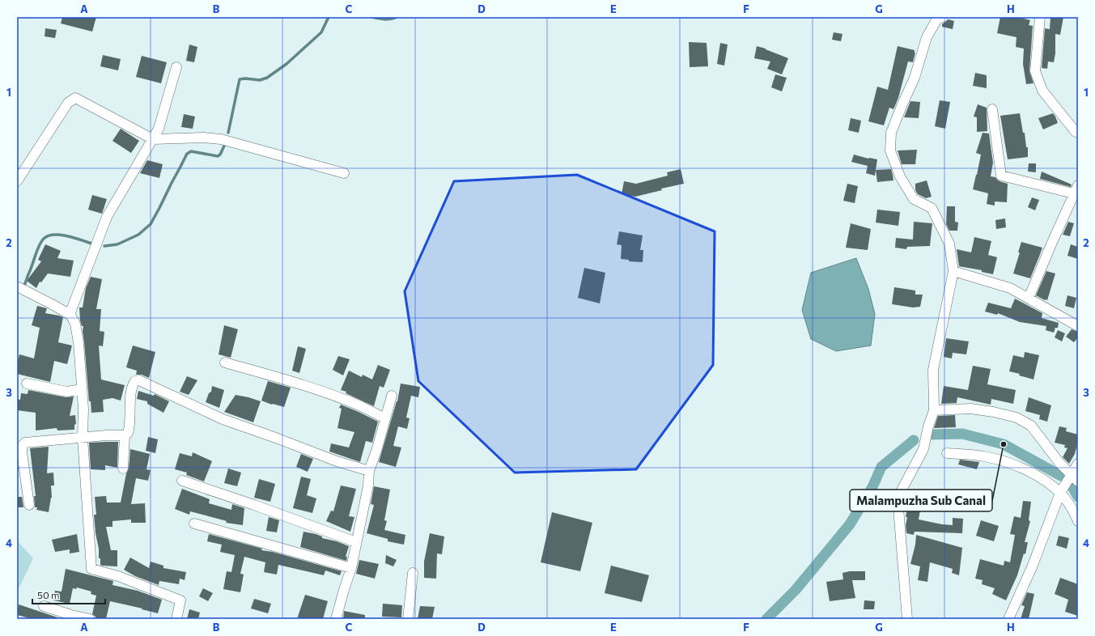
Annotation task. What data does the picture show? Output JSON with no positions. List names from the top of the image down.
{
  "places": ["Malampuzha Sub Canal"],
  "scale_bar": "50 m",
  "grid": {
    "columns": [
      "A",
      "B",
      "C",
      "D",
      "E",
      "F",
      "G",
      "H"
    ],
    "rows": [
      "1",
      "2",
      "3",
      "4"
    ]
  }
}
